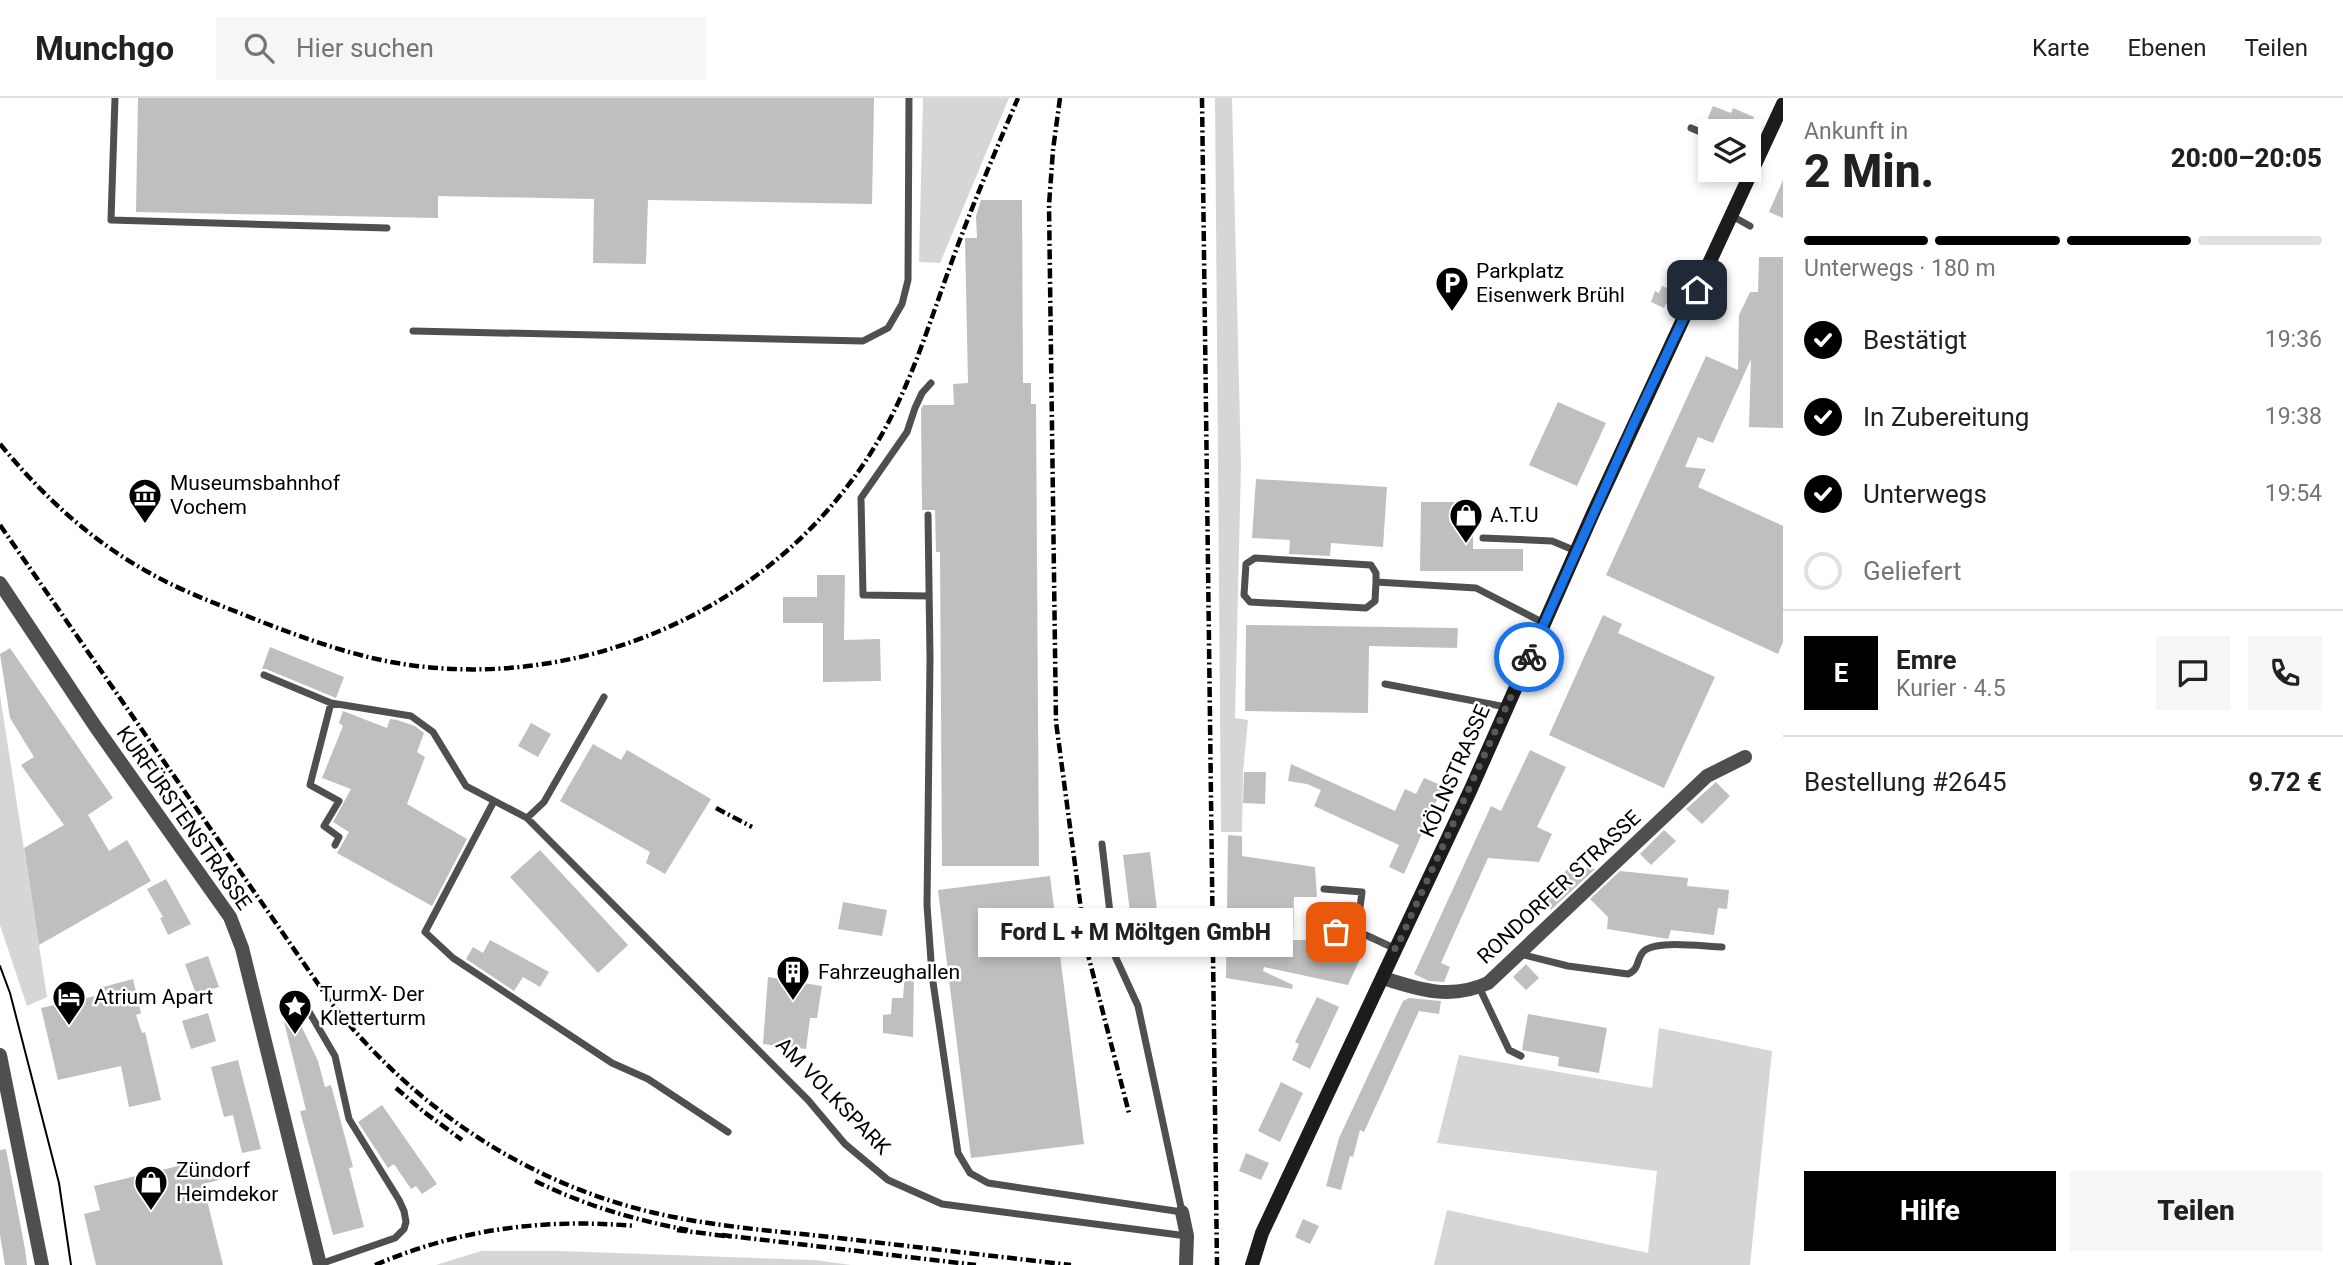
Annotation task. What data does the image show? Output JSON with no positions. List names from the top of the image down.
{
  "streets": {
    "main road": ["KÖLNSTRASSE"],
    "street": ["KURFÜRSTENSTRASSE", "RONDORFER STRASSE"],
    "lane": ["AM VOLKSPARK"]
  },
  "crossings": [
    ["KÖLNSTRASSE", "RONDORFER STRASSE"]
  ],
  "places": {
    "parking": ["Parkplatz Eisenwerk Brühl"],
    "museum": ["Museumsbahnhof Vochem"],
    "shop": ["A.T.U", "Zündorf Heimdekor"],
    "other": ["Ford L + M Möltgen GmbH"],
    "building": ["Fahrzeughallen"],
    "hotel": ["Atrium Apart"],
    "place": ["TurmX- Der Kletterturm"]
  },
  "page": {
    "header": "Munchgo",
    "search": "Hier suchen",
    "nav": ["Karte", "Ebenen", "Teilen"],
    "heading": ["2 Min.", "Ankunft in", "20:00–20:05"],
    "panel": [
      "Emre",
      "Kurier · 4.5",
      "Bestellung #2645",
      "9.72 €"
    ],
    "bar": "Unterwegs · 180 m",
    "list": [
      ["Bestätigt", "19:36"],
      ["In Zubereitung", "19:38"],
      ["Unterwegs", "19:54"],
      "Geliefert"
    ],
    "round": "E",
    "bubble": "Ford L + M Möltgen GmbH",
    "buttons": ["Hilfe", "Teilen"]
  }
}
